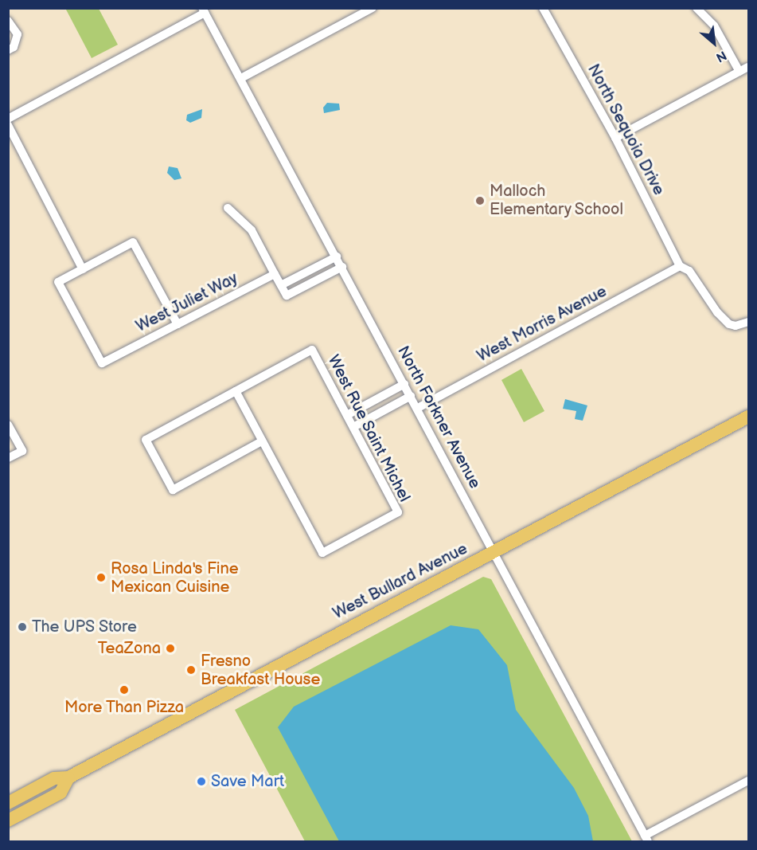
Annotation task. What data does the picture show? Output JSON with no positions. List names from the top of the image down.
{
  "streets": {
    "main road": ["West Bullard Avenue"],
    "street": [
      "North Sequoia Drive",
      "West Juliet Way",
      "West Morris Avenue",
      "North Forkner Avenue",
      "West Rue Saint Michel"
    ]
  },
  "crossings": [
    ["North Sequoia Drive", "West Morris Avenue"],
    ["West Morris Avenue", "North Forkner Avenue"],
    ["North Forkner Avenue", "West Bullard Avenue"]
  ],
  "places": [
    "Malloch Elementary School",
    "Rosa Linda's Fine Mexican Cuisine",
    "The UPS Store",
    "TeaZona",
    "Fresno Breakfast House",
    "More Than Pizza",
    "Save Mart"
  ],
  "north": "bottom right"
}
